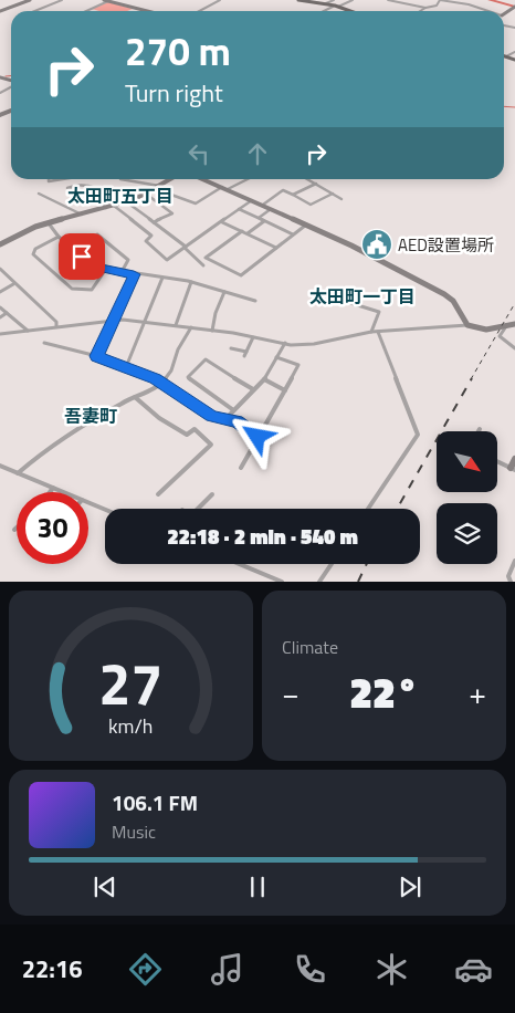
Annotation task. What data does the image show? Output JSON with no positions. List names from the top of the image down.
{
  "districts": ["太田町五丁目", "太田町一丁目", "吾妻町"],
  "places": {
    "public building": ["AED設置場所"]
  },
  "north": "bottom right",
  "page": {
    "turn": ["270 m", "Turn right"],
    "limit": "30",
    "trip": "22:18 · 2 min · 540 m",
    "tile": "Climate",
    "heat": ["−", "22°", "+"],
    "song": ["106.1 FM", "Music"],
    "tabs": "22:16",
    "gauge": ["27", "km/h"]
  }
}
